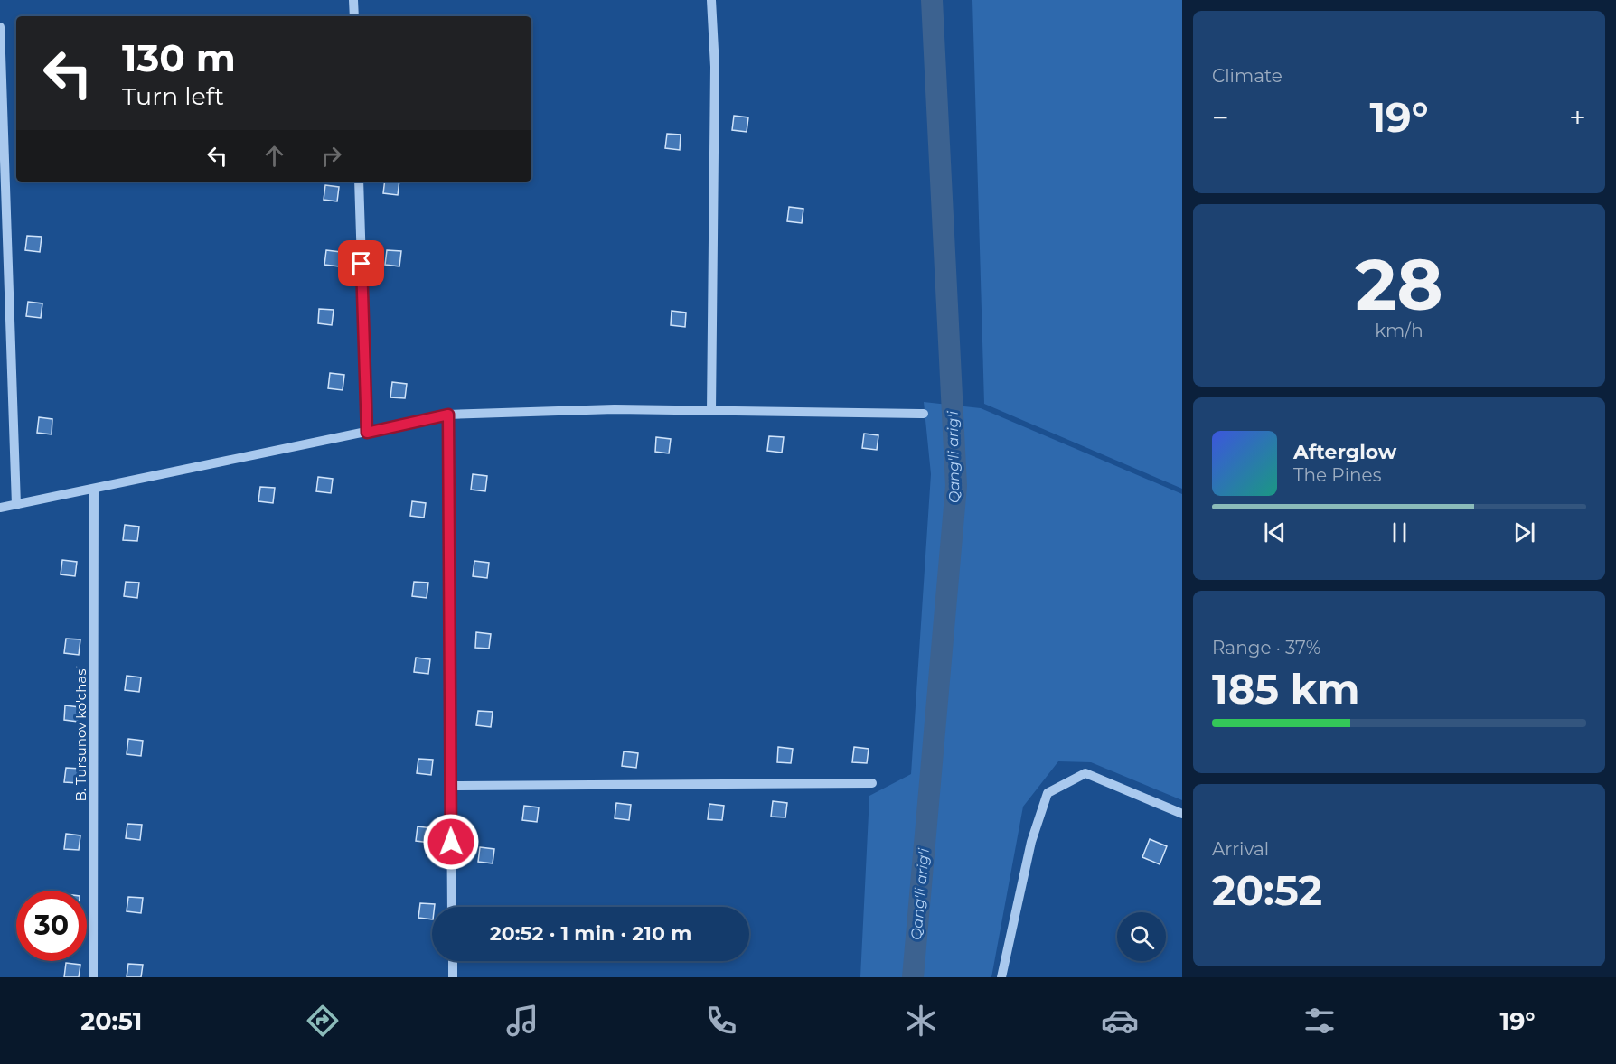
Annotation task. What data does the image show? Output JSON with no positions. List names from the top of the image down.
{
  "streets": {
    "street": ["B. Tursunov ko'chasi"]
  },
  "water": ["Qang'li arig'i"],
  "page": {
    "tile": [
      "Climate",
      ["28", "km/h"],
      ["Range · 37%", "185 km"],
      ["Arrival", "20:52"]
    ],
    "turn": ["130 m", "Turn left"],
    "heat": ["−", "19°", "+"],
    "song": ["Afterglow", "The Pines"],
    "limit": "30",
    "trip": "20:52 · 1 min · 210 m",
    "tabs": ["20:51", "19°"]
  }
}
